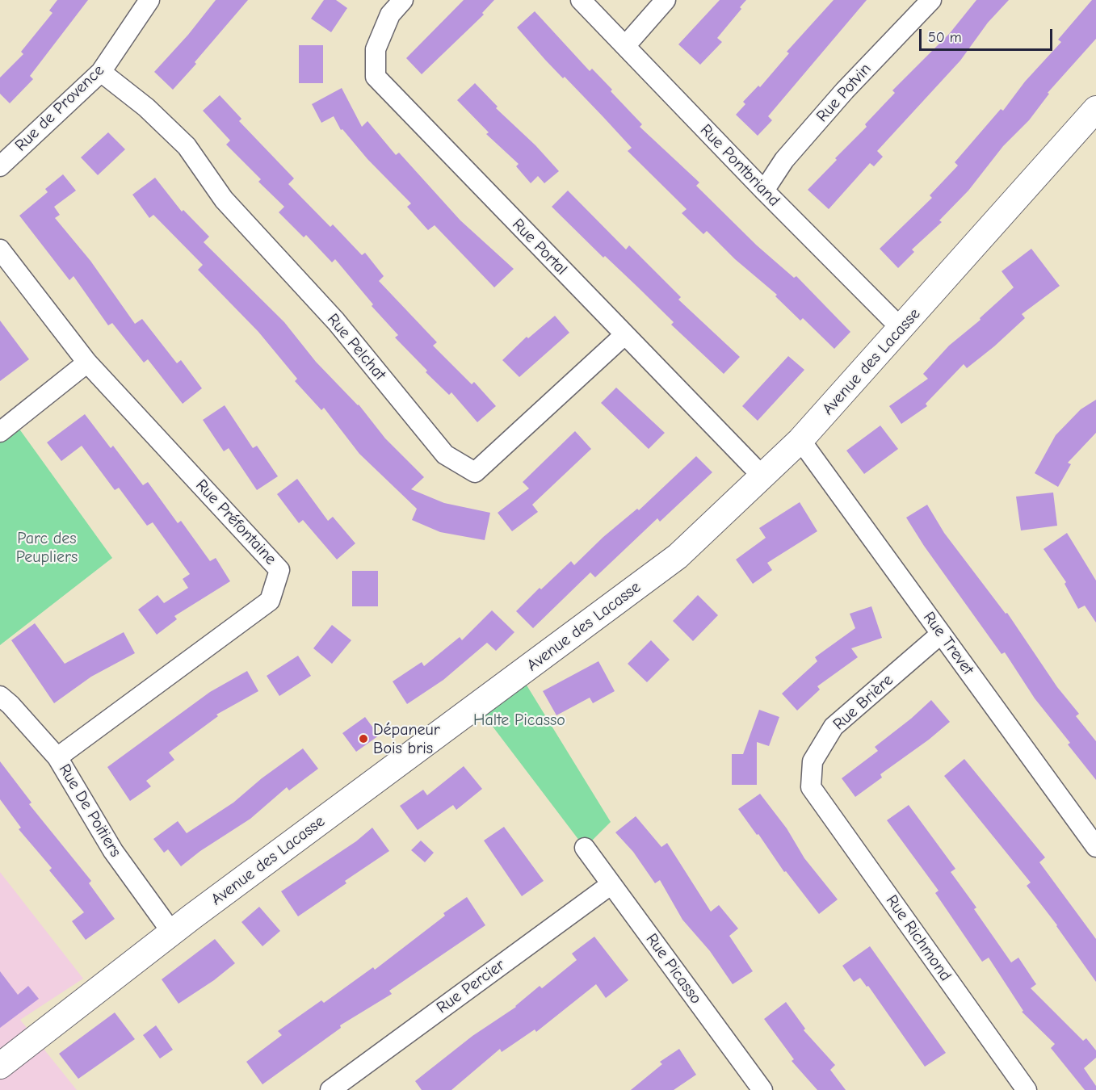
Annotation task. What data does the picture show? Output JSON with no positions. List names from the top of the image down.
{
  "streets": {
    "street": [
      "Rue Potvin",
      "Rue de Provence",
      "Rue Pontbriand",
      "Rue Portal",
      "Rue Pelchat",
      "Avenue des Lacasse",
      "Rue Préfontaine",
      "Rue Trevet",
      "Rue Brière",
      "Rue De Poitiers",
      "Rue Richmond",
      "Rue Picasso",
      "Rue Percier"
    ]
  },
  "crossings": [
    ["Rue Potvin", "Rue Pontbriand"],
    ["Rue de Provence", "Rue Pelchat"],
    ["Rue Pontbriand", "Avenue des Lacasse"],
    ["Rue Portal", "Rue Pelchat"],
    ["Rue Portal", "Avenue des Lacasse"],
    ["Avenue des Lacasse", "Rue Trevet"],
    ["Avenue des Lacasse", "Rue De Poitiers"],
    ["Rue Préfontaine", "Rue De Poitiers"],
    ["Rue Trevet", "Rue Brière"],
    ["Rue Brière", "Rue Richmond"],
    ["Rue Picasso", "Rue Percier"]
  ],
  "parks": ["Parc des Peupliers", "Halte Picasso"],
  "places": ["Dépaneur Bois bris"],
  "scale_bar": "50 m"
}
